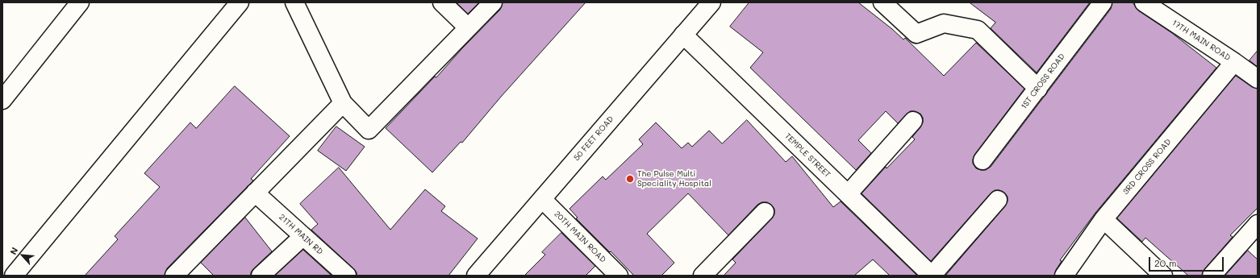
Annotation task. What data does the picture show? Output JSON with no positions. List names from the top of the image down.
{
  "streets": {
    "street": [
      "17TH MAIN ROAD",
      "1ST CROSS ROAD",
      "50 FEET ROAD",
      "TEMPLE STREET",
      "3RD CROSS ROAD",
      "21TH MAIN RD",
      "20TH MAIN ROAD"
    ]
  },
  "crossings": [
    ["17TH MAIN ROAD", "3RD CROSS ROAD"],
    ["50 FEET ROAD", "TEMPLE STREET"],
    ["50 FEET ROAD", "20TH MAIN ROAD"]
  ],
  "places": ["The Pulse Multi Speciality Hospital"],
  "scale_bar": "20 m",
  "north": "top left"
}
